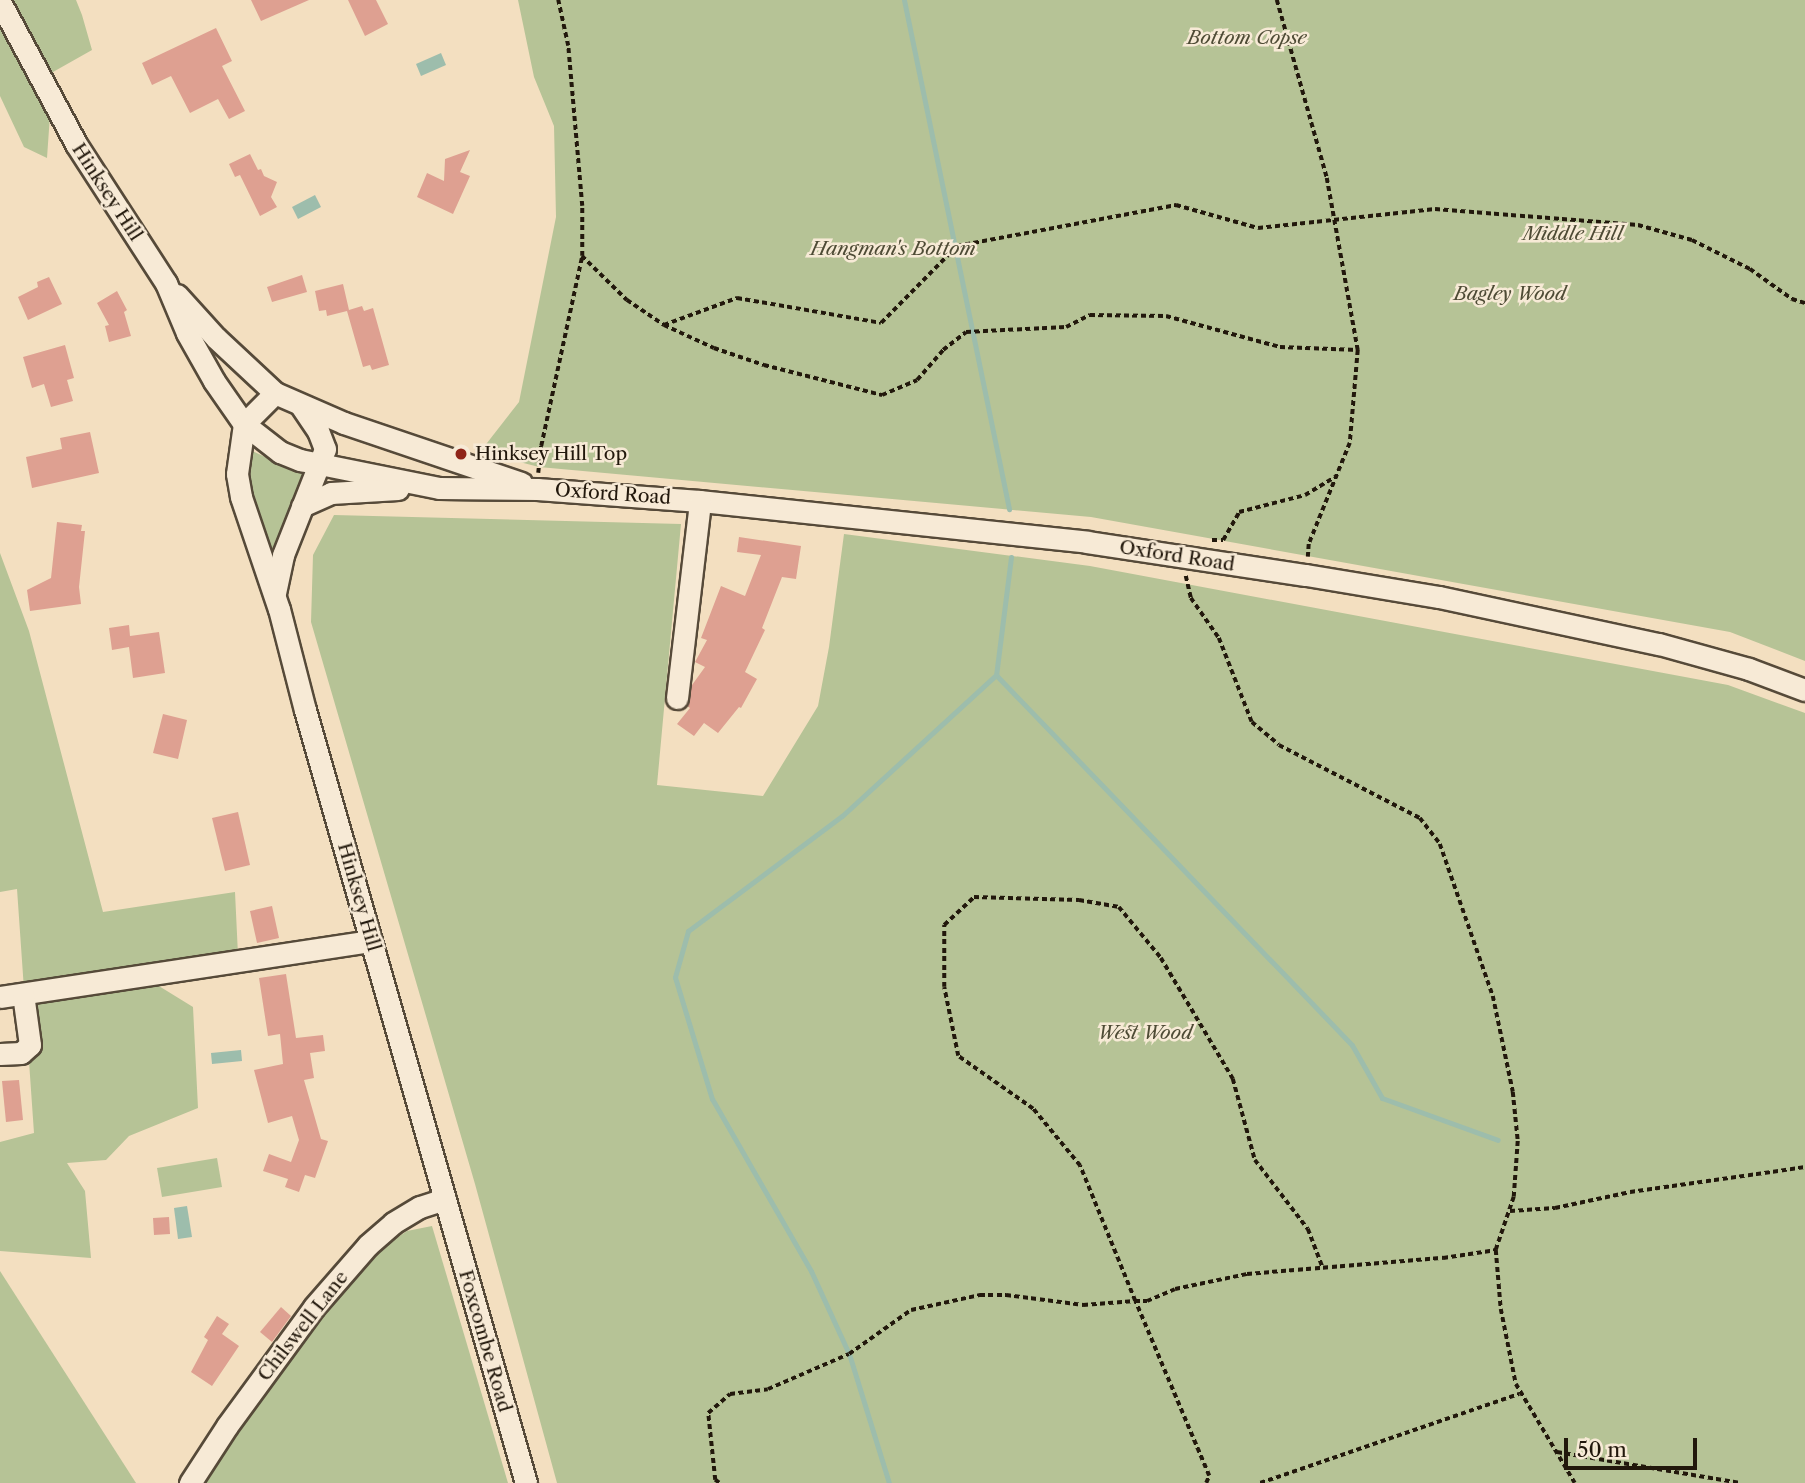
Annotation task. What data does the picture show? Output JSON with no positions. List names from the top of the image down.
{
  "streets": {
    "street": [
      "Hinksey Hill",
      "Oxford Road",
      "Chilswell Lane",
      "Foxcombe Road"
    ]
  },
  "crossings": [
    ["Hinksey Hill", "Oxford Road"],
    ["Hinksey Hill", "Chilswell Lane"],
    ["Hinksey Hill", "Foxcombe Road"],
    ["Chilswell Lane", "Foxcombe Road"]
  ],
  "parks": [
    "Bottom Copse",
    "Middle Hill",
    "Hangman's Bottom",
    "Bagley Wood",
    "West Wood"
  ],
  "places": ["Hinksey Hill Top"],
  "scale_bar": "50 m"
}
